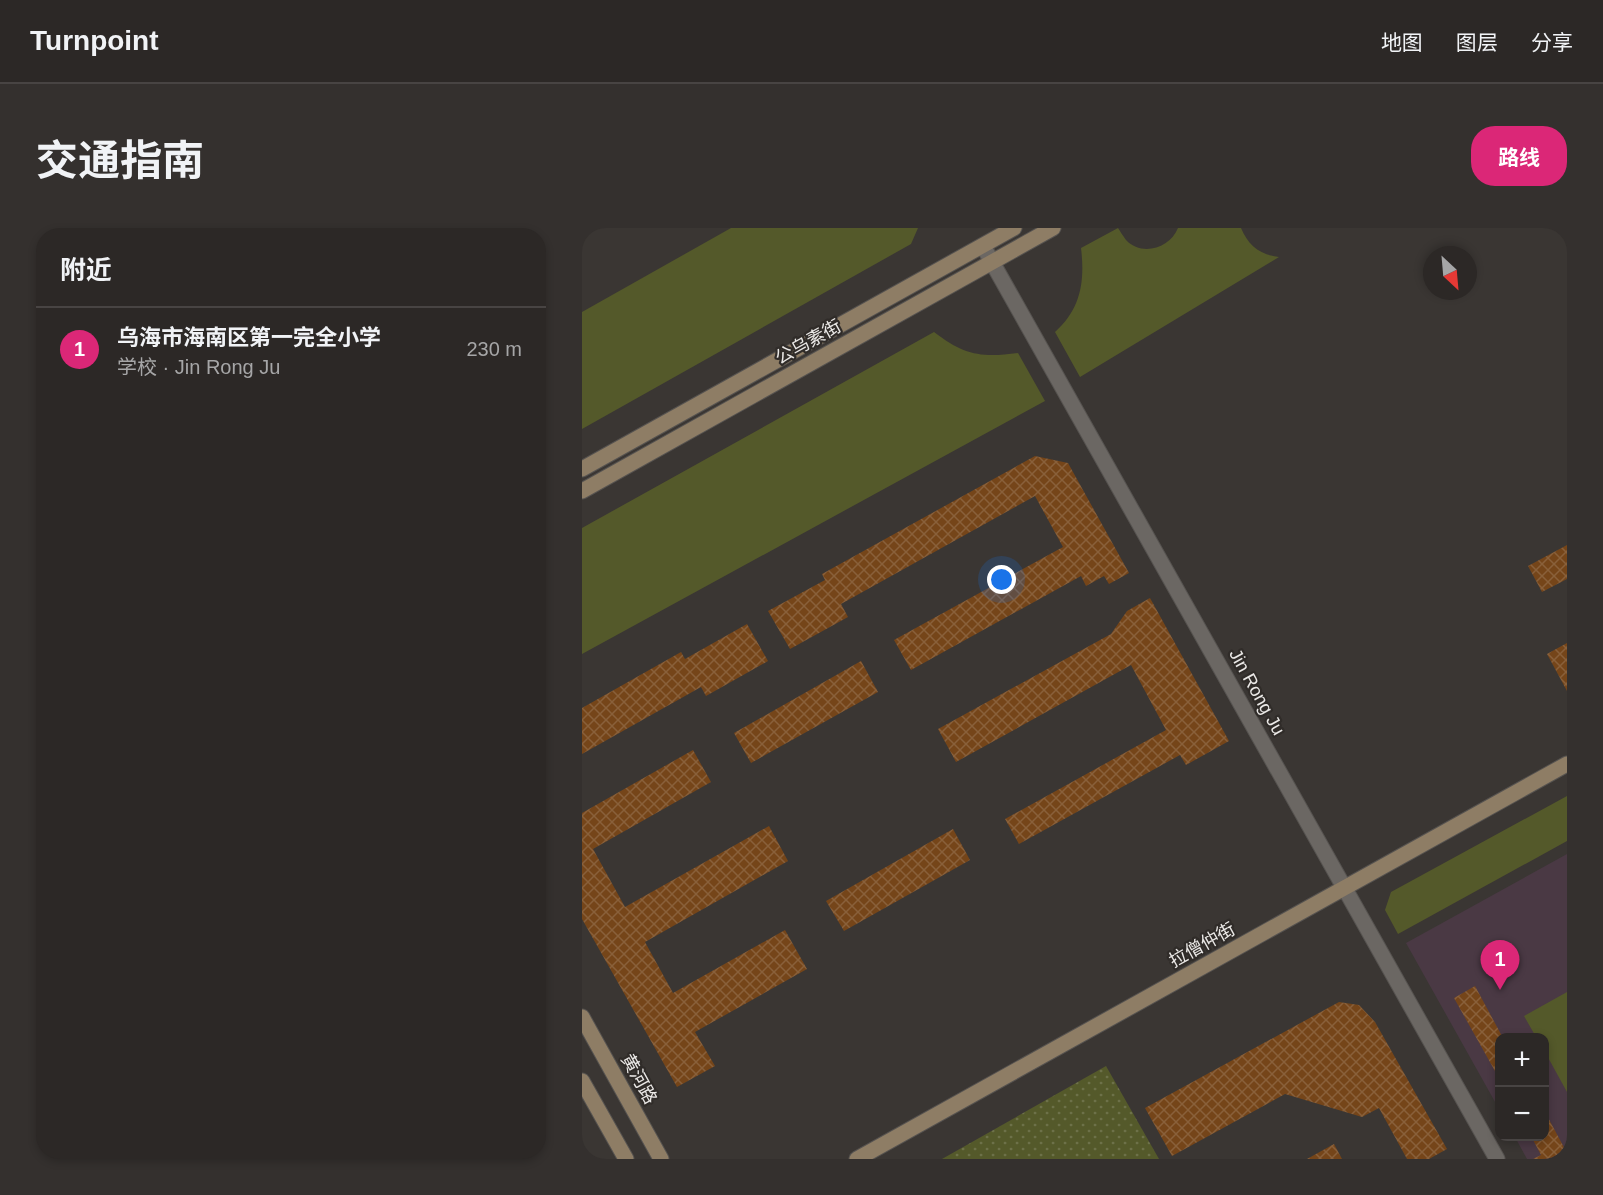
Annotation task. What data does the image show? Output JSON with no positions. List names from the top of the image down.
{
  "streets": {
    "main road": ["公乌素街", "拉僧仲街", "黄河路"],
    "street": ["Jin Rong Ju"]
  },
  "crossings": [
    ["公乌素街", "Jin Rong Ju"],
    ["Jin Rong Ju", "拉僧仲街"]
  ],
  "north": "bottom right",
  "page": {
    "header": "Turnpoint",
    "nav": ["地图", "图层", "分享"],
    "title": "交通指南",
    "buttons": "路线",
    "heading": "附近",
    "list": [
      {
        "mark": "1",
        "name": "乌海市海南区第一完全小学",
        "note": "学校 · Jin Rong Ju",
        "value": "230 m"
      }
    ],
    "pins": "1",
    "map_buttons": ["+", "−"]
  }
}
